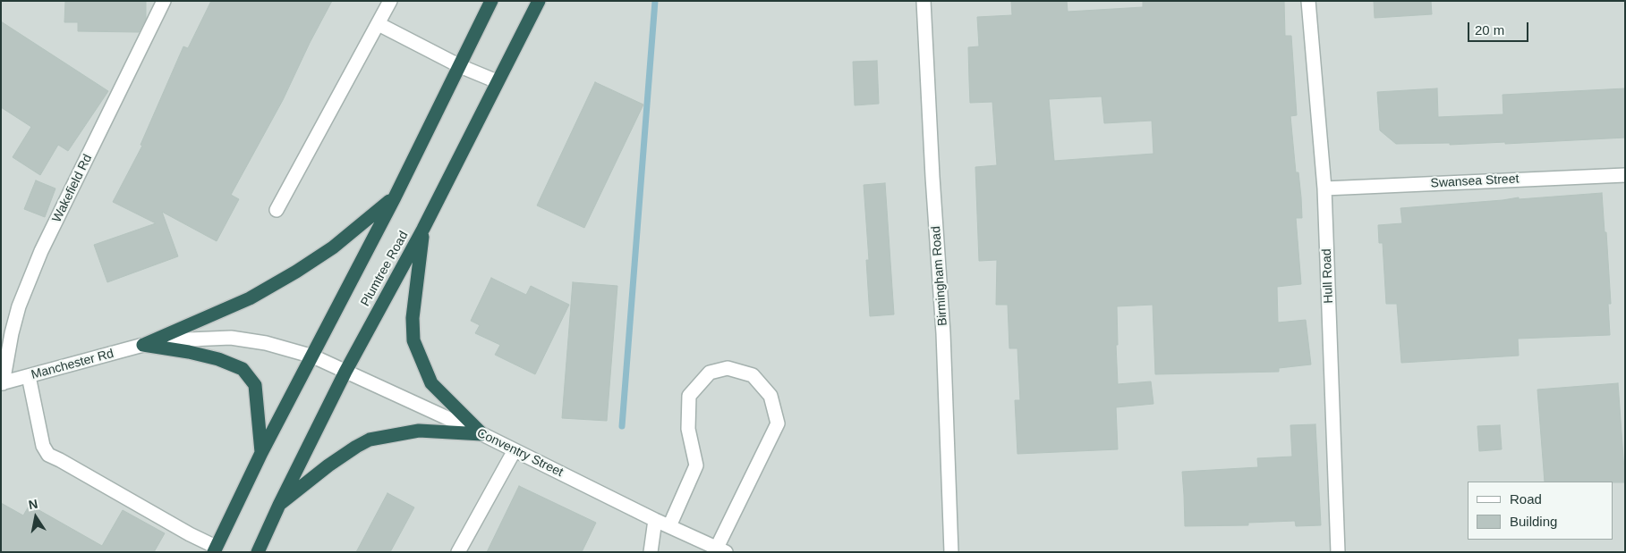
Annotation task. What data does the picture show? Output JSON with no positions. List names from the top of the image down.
{
  "streets": {
    "highway": ["Plumtree Road"],
    "street": [
      "Swansea Street",
      "Wakefield Rd",
      "Birmingham Road",
      "Hull Road",
      "Manchester Rd",
      "Conventry Street"
    ]
  },
  "crossings": [
    ["Swansea Street", "Hull Road"],
    ["Wakefield Rd", "Manchester Rd"],
    ["Plumtree Road", "Manchester Rd"],
    ["Plumtree Road", "Conventry Street"],
    ["Manchester Rd", "Conventry Street"]
  ],
  "legend": ["Road", "Building"],
  "scale_bar": "20 m",
  "north": "top"
}
